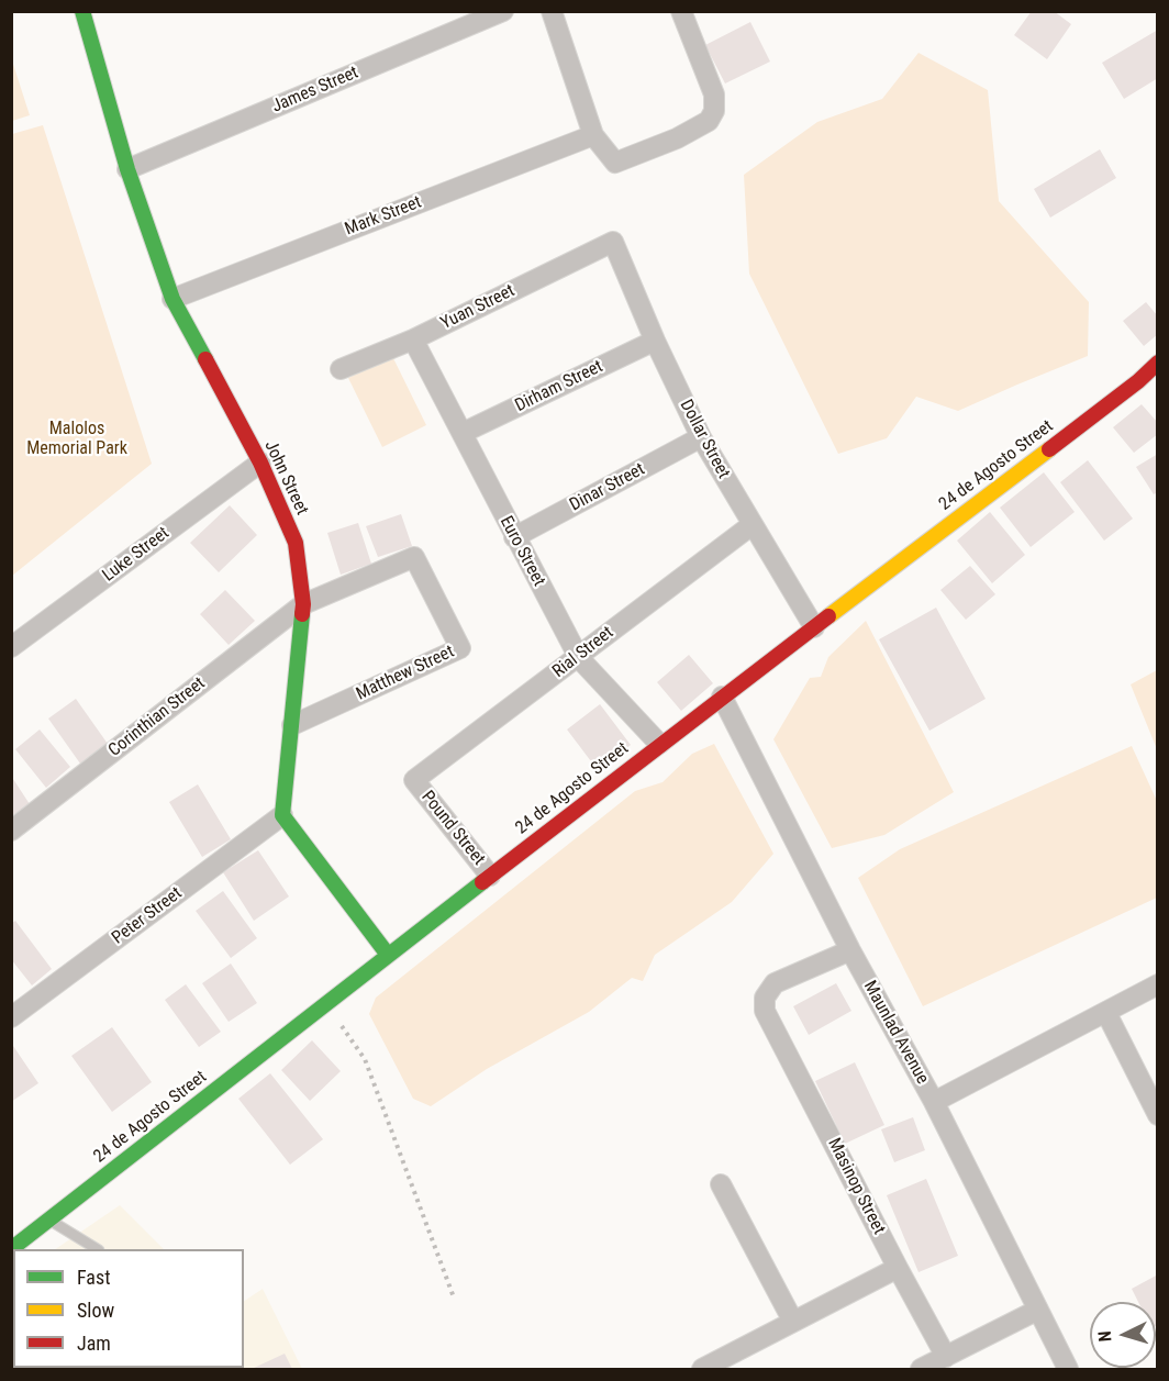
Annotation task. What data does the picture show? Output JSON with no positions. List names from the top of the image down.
{
  "streets": {
    "street": [
      "James Street",
      "Mark Street",
      "Yuan Street",
      "Dirham Street",
      "Dollar Street",
      "24 de Agosto Street",
      "John Street",
      "Dinar Street",
      "Euro Street",
      "Luke Street",
      "Rial Street",
      "Matthew Street",
      "Corinthian Street",
      "Pound Street",
      "Peter Street",
      "Maunlad Avenue",
      "Masinop Street"
    ]
  },
  "crossings": [
    ["James Street", "John Street"],
    ["Mark Street", "John Street"],
    ["Yuan Street", "Dollar Street"],
    ["Yuan Street", "Euro Street"],
    ["Dirham Street", "Dollar Street"],
    ["Dirham Street", "Euro Street"],
    ["Dollar Street", "24 de Agosto Street"],
    ["Dollar Street", "Dinar Street"],
    ["Dollar Street", "Rial Street"],
    ["24 de Agosto Street", "Euro Street"],
    ["24 de Agosto Street", "Pound Street"],
    ["24 de Agosto Street", "Maunlad Avenue"],
    ["John Street", "Luke Street"],
    ["John Street", "Matthew Street"],
    ["John Street", "Corinthian Street"],
    ["John Street", "Peter Street"],
    ["Dinar Street", "Euro Street"],
    ["Euro Street", "Rial Street"],
    ["Rial Street", "Pound Street"],
    ["Matthew Street", "Corinthian Street"],
    ["Maunlad Avenue", "Masinop Street"]
  ],
  "parks": ["Malolos Memorial Park"],
  "legend": ["Fast", "Slow", "Jam"],
  "north": "left"
}
